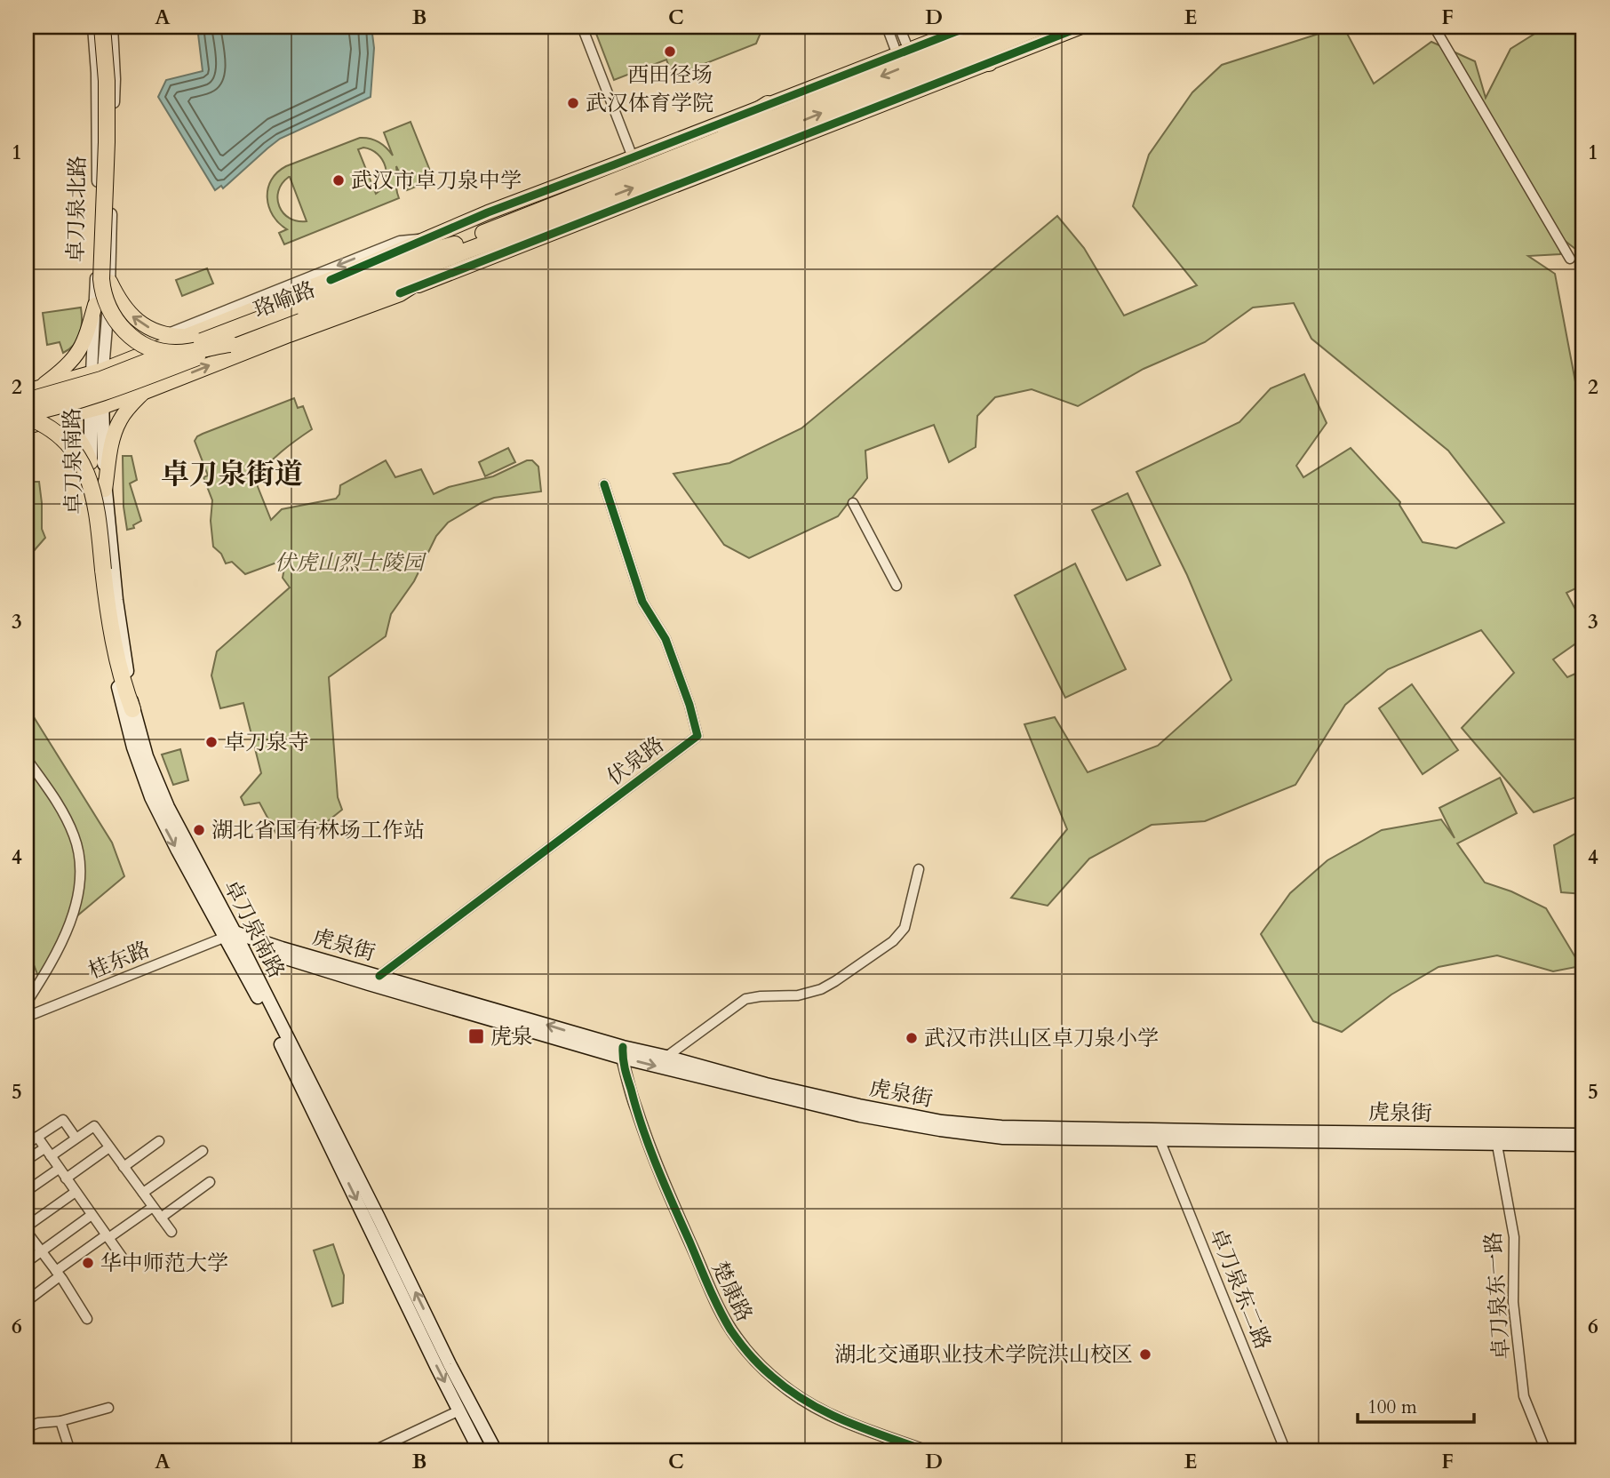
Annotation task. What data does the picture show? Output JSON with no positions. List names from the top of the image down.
{
  "streets": {
    "highway": ["珞喻路"],
    "main road": ["卓刀泉北路", "卓刀泉南路", "虎泉街"],
    "street": [
      "伏泉路",
      "桂东路",
      "卓刀泉东二路",
      "楚康路",
      "卓刀泉东一路"
    ]
  },
  "crossings": [
    ["卓刀泉北路", "卓刀泉南路"],
    ["卓刀泉南路", "虎泉街"],
    ["卓刀泉南路", "桂东路"],
    ["伏泉路", "虎泉街"],
    ["虎泉街", "桂东路"],
    ["虎泉街", "卓刀泉东二路"],
    ["虎泉街", "楚康路"],
    ["虎泉街", "卓刀泉东一路"]
  ],
  "districts": ["卓刀泉街道"],
  "parks": ["伏虎山烈士陵园"],
  "places": {
    "other": [
      "西田径场",
      "武汉体育学院",
      "武汉市卓刀泉中学",
      "卓刀泉寺",
      "湖北省国有林场工作站",
      "武汉市洪山区卓刀泉小学",
      "华中师范大学",
      "湖北交通职业技术学院洪山校区"
    ],
    "transit": ["虎泉"]
  },
  "scale_bar": "100 m",
  "grid": {
    "columns": [
      "A",
      "B",
      "C",
      "D",
      "E",
      "F"
    ],
    "rows": [
      "1",
      "2",
      "3",
      "4",
      "5",
      "6"
    ]
  }
}
